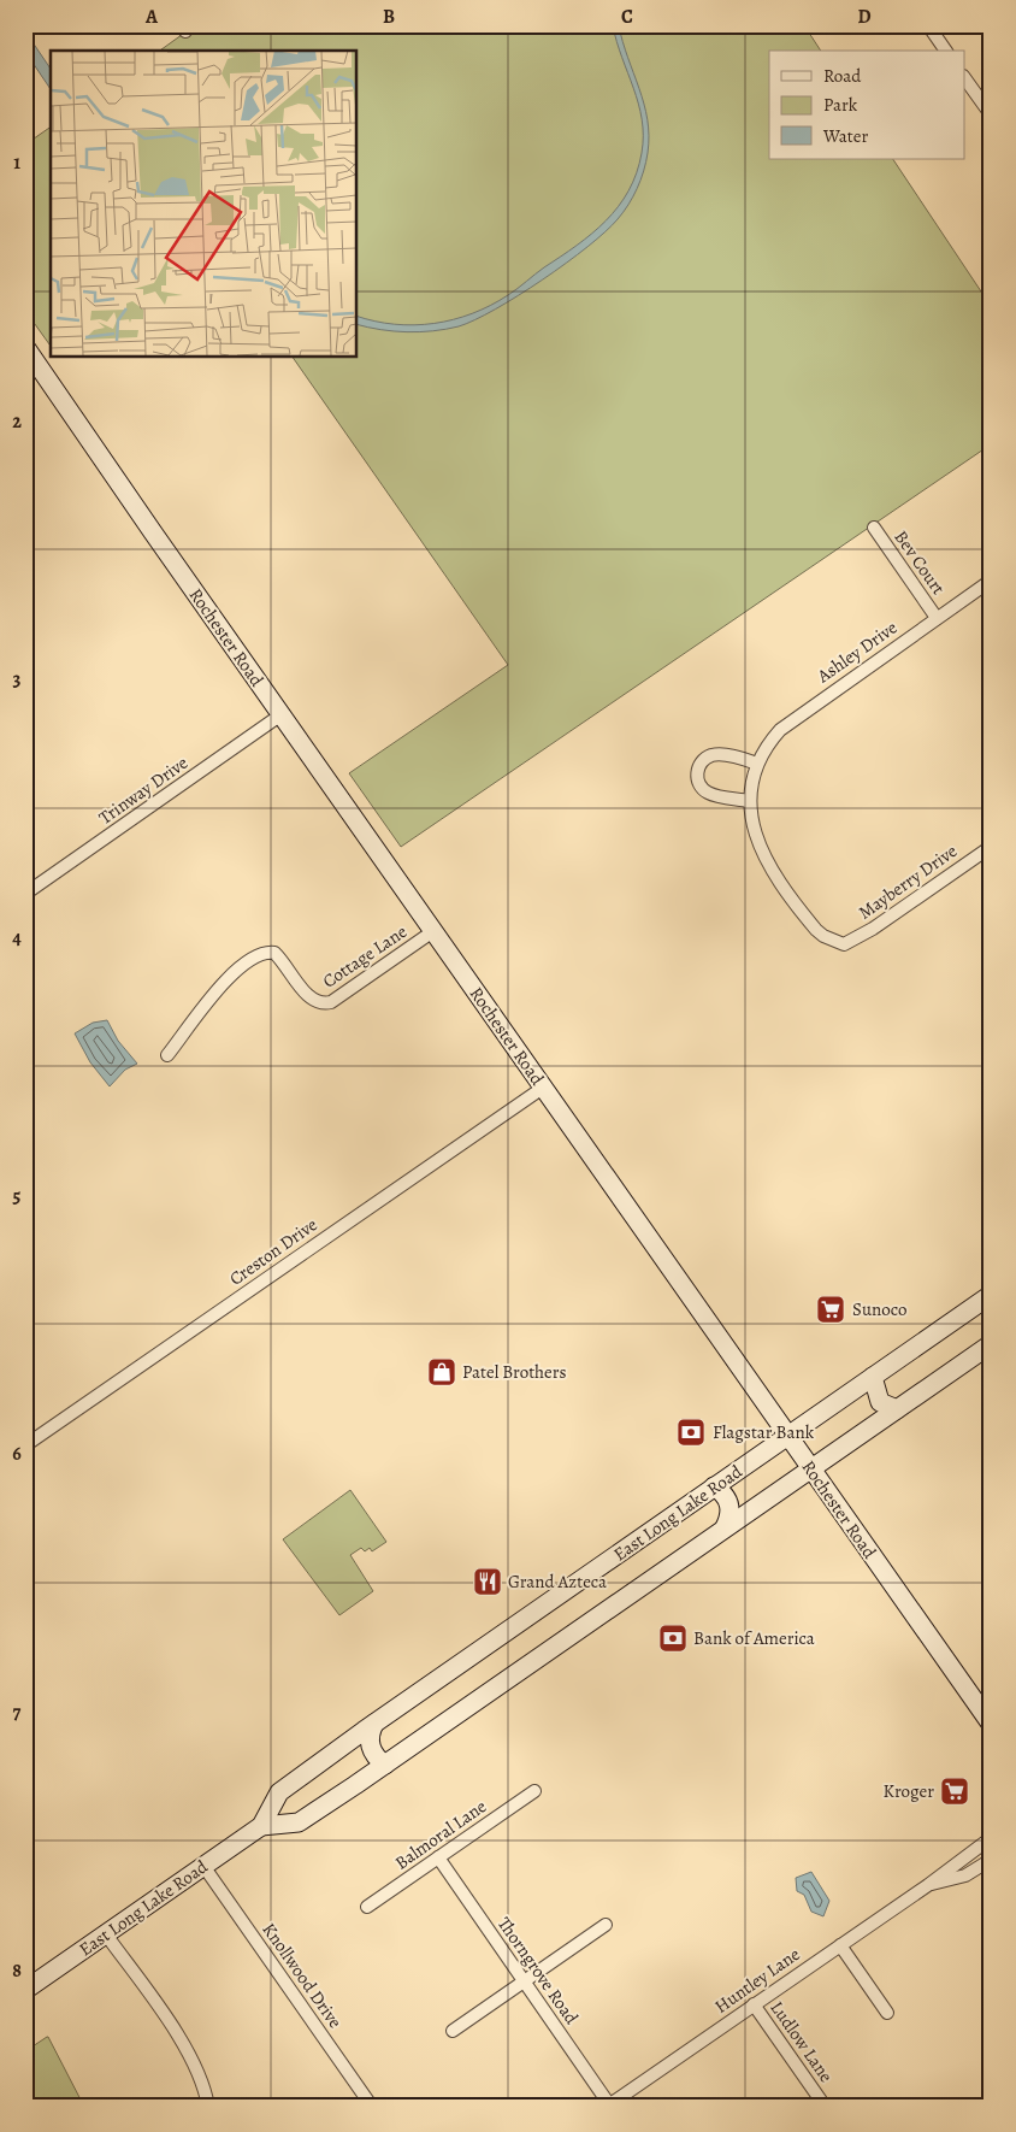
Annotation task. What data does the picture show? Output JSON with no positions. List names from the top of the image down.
{
  "streets": {
    "main road": ["Rochester Road", "East Long Lake Road"],
    "street": [
      "Bev Court",
      "Ashley Drive",
      "Trinway Drive",
      "Mayberry Drive",
      "Cottage Lane",
      "Creston Drive",
      "Balmoral Lane",
      "Thorngrove Road",
      "Knollwood Drive",
      "Huntley Lane",
      "Ludlow Lane"
    ]
  },
  "crossings": [
    ["Bev Court", "Ashley Drive"],
    ["Rochester Road", "Trinway Drive"],
    ["Rochester Road", "Cottage Lane"],
    ["Rochester Road", "Creston Drive"],
    ["Rochester Road", "East Long Lake Road"],
    ["Ashley Drive", "Mayberry Drive"],
    ["East Long Lake Road", "Knollwood Drive"],
    ["Balmoral Lane", "Thorngrove Road"],
    ["Thorngrove Road", "Huntley Lane"],
    ["Huntley Lane", "Ludlow Lane"]
  ],
  "places": {
    "supermarket": ["Sunoco", "Kroger"],
    "shop": ["Patel Brothers"],
    "bank": ["Flagstar Bank", "Bank of America"],
    "restaurant": ["Grand Azteca"]
  },
  "legend": ["Road", "Park", "Water"],
  "grid": {
    "columns": [
      "A",
      "B",
      "C",
      "D"
    ],
    "rows": [
      "1",
      "2",
      "3",
      "4",
      "5",
      "6",
      "7",
      "8"
    ]
  }
}
